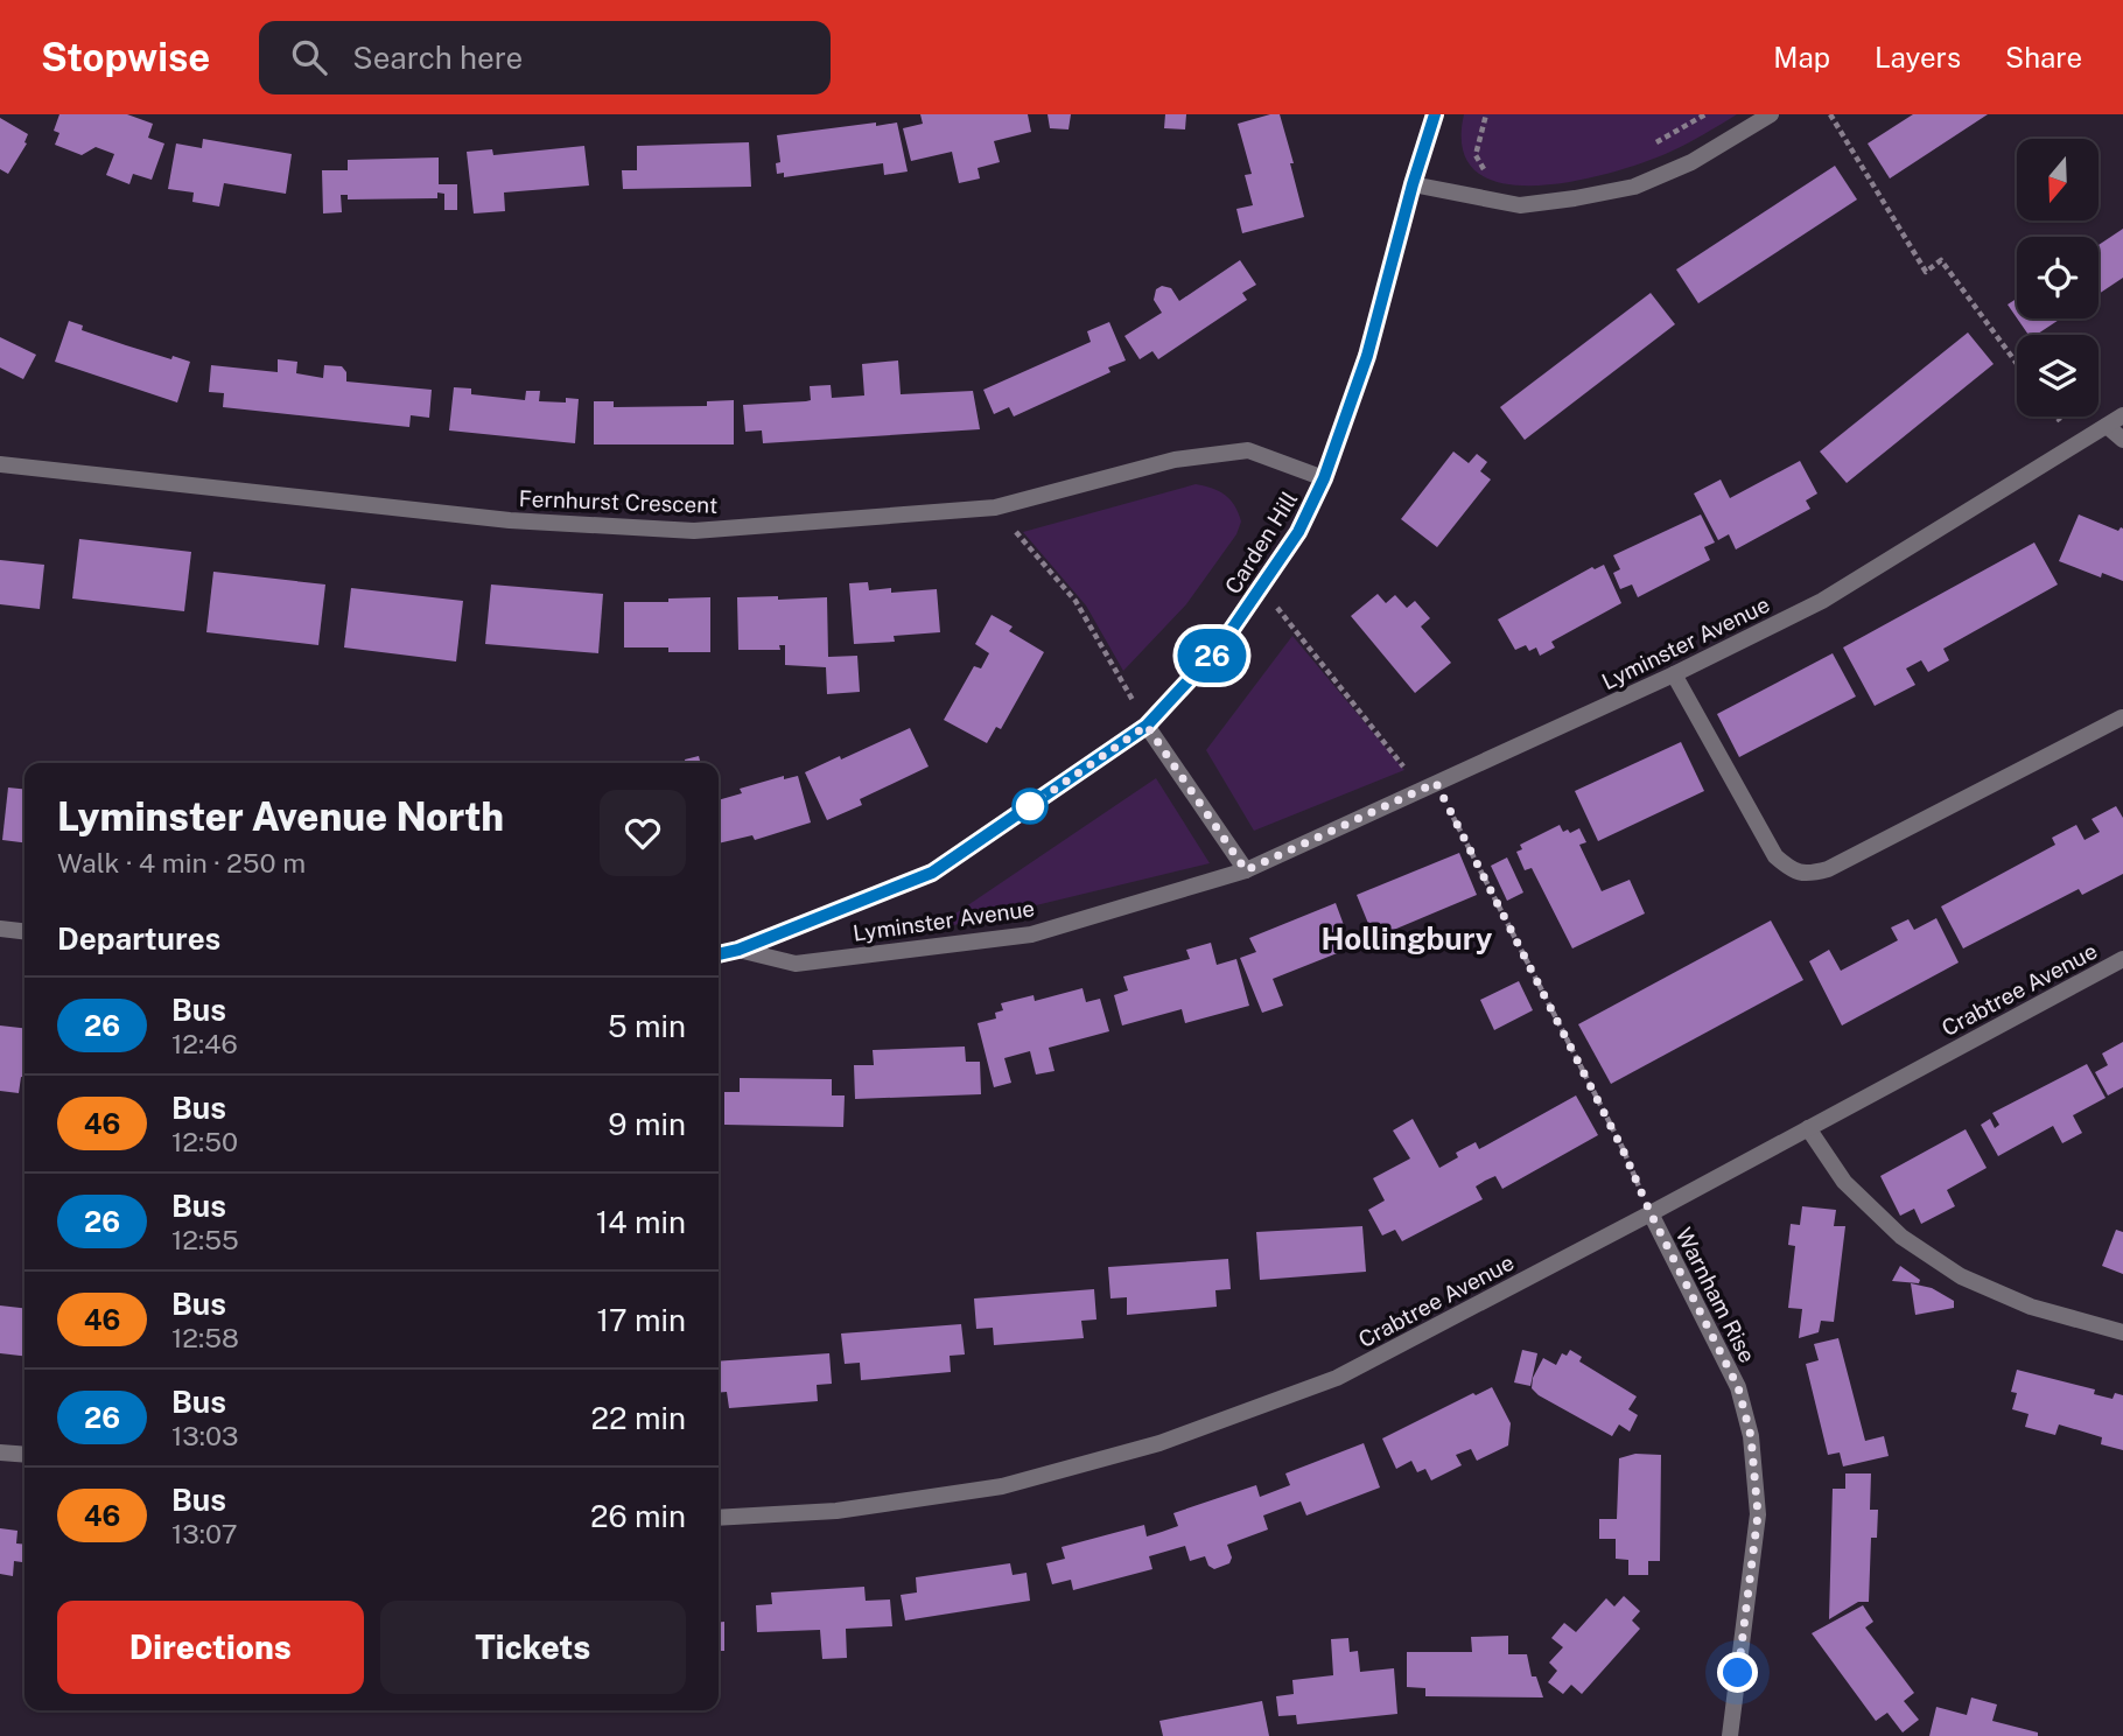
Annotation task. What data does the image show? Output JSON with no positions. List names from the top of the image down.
{
  "streets": {
    "street": [
      "Fernhurst Crescent",
      "Carden Hill",
      "Lyminster Avenue",
      "Crabtree Avenue",
      "Warnham Rise"
    ]
  },
  "crossings": [
    ["Fernhurst Crescent", "Carden Hill"],
    ["Carden Hill", "Lyminster Avenue"],
    ["Crabtree Avenue", "Warnham Rise"]
  ],
  "districts": ["Hollingbury"],
  "lines": ["bus line 26"],
  "north": "bottom",
  "page": {
    "header": "Stopwise",
    "search": "Search here",
    "nav": ["Map", "Layers", "Share"],
    "on_map": "26",
    "heading": [
      ["Lyminster Avenue North", "Walk · 4 min · 250 m"],
      "Departures"
    ],
    "list": [
      {
        "mark": "26",
        "name": "Bus",
        "note": "12:46",
        "value": "5 min"
      },
      {
        "mark": "46",
        "name": "Bus",
        "note": "12:50",
        "value": "9 min"
      },
      {
        "mark": "26",
        "name": "Bus",
        "note": "12:55",
        "value": "14 min"
      },
      {
        "mark": "46",
        "name": "Bus",
        "note": "12:58",
        "value": "17 min"
      },
      {
        "mark": "26",
        "name": "Bus",
        "note": "13:03",
        "value": "22 min"
      },
      {
        "mark": "46",
        "name": "Bus",
        "note": "13:07",
        "value": "26 min"
      }
    ],
    "buttons": ["Directions", "Tickets"]
  }
}
